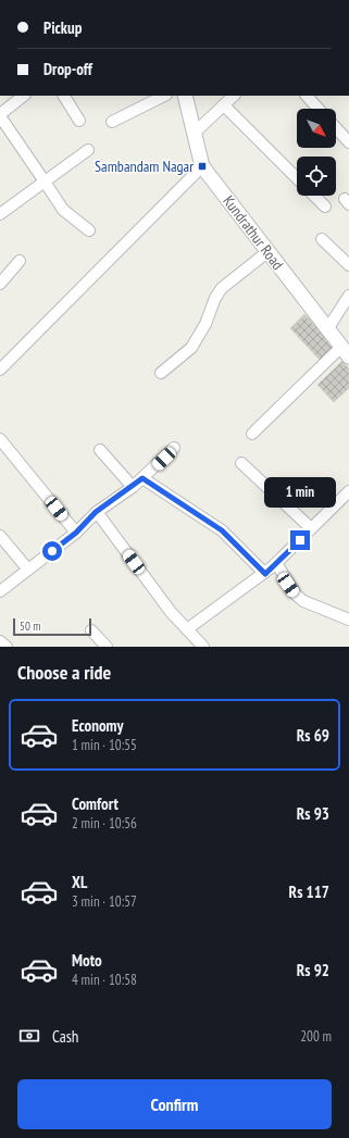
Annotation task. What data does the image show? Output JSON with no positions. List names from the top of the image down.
{
  "streets": {
    "street": ["Kundrathur Road"]
  },
  "places": {
    "transit": ["Sambandam Nagar"]
  },
  "scale_bar": "50 m",
  "north": "bottom right",
  "page": {
    "banner": ["Pickup", "Drop-off"],
    "bubble": "1 min",
    "scale": "50 m",
    "heading": "Choose a ride",
    "list": [
      {
        "name": "Economy",
        "note": "1 min · 10:55",
        "value": "Rs 69"
      },
      {
        "name": "Comfort",
        "note": "2 min · 10:56",
        "value": "Rs 93"
      },
      {
        "name": "XL",
        "note": "3 min · 10:57",
        "value": "Rs 117"
      },
      {
        "name": "Moto",
        "note": "4 min · 10:58",
        "value": "Rs 92"
      }
    ],
    "pay": ["Cash", "200 m"],
    "buttons": "Confirm"
  }
}
